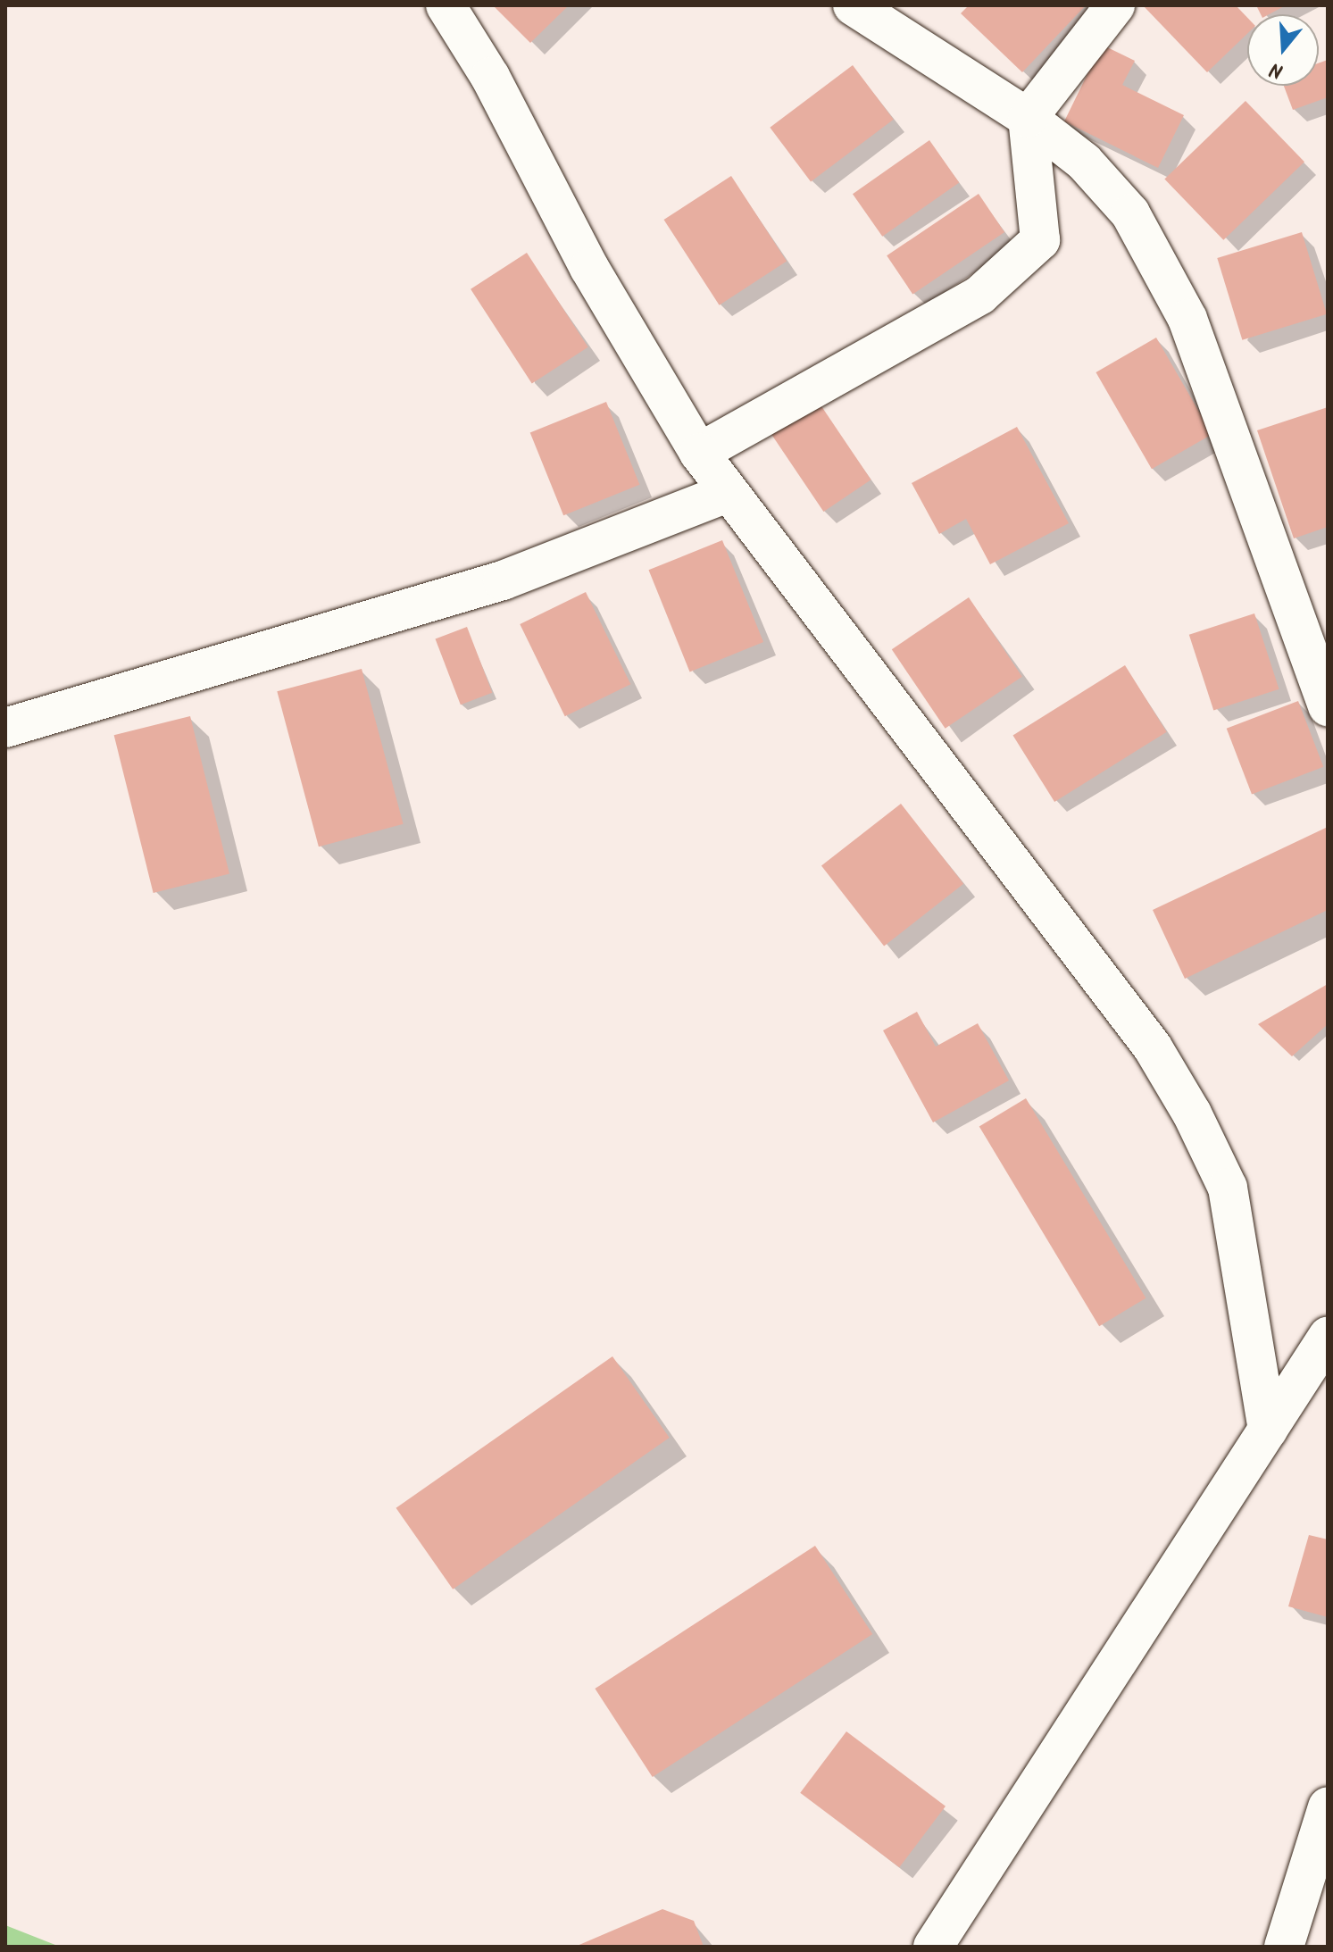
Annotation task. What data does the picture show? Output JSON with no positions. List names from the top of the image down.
{
  "north": "bottom"
}
